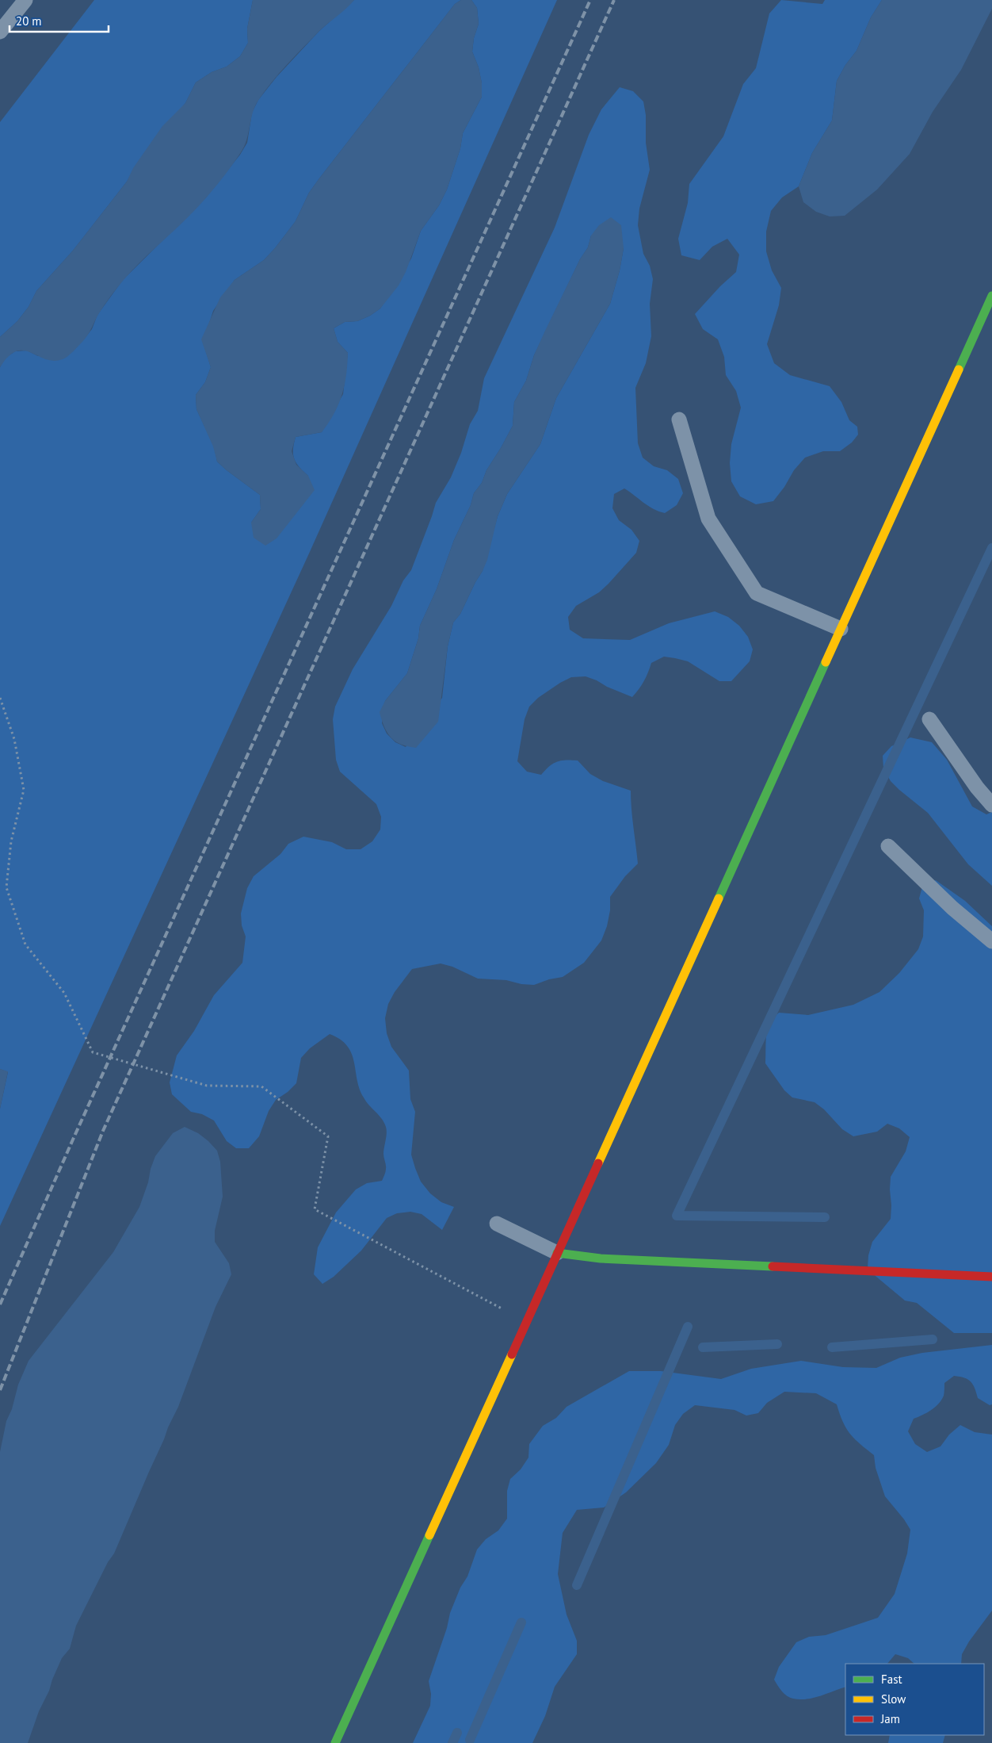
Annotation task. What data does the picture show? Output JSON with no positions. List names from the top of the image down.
{
  "legend": ["Fast", "Slow", "Jam"],
  "scale_bar": "20 m"
}
